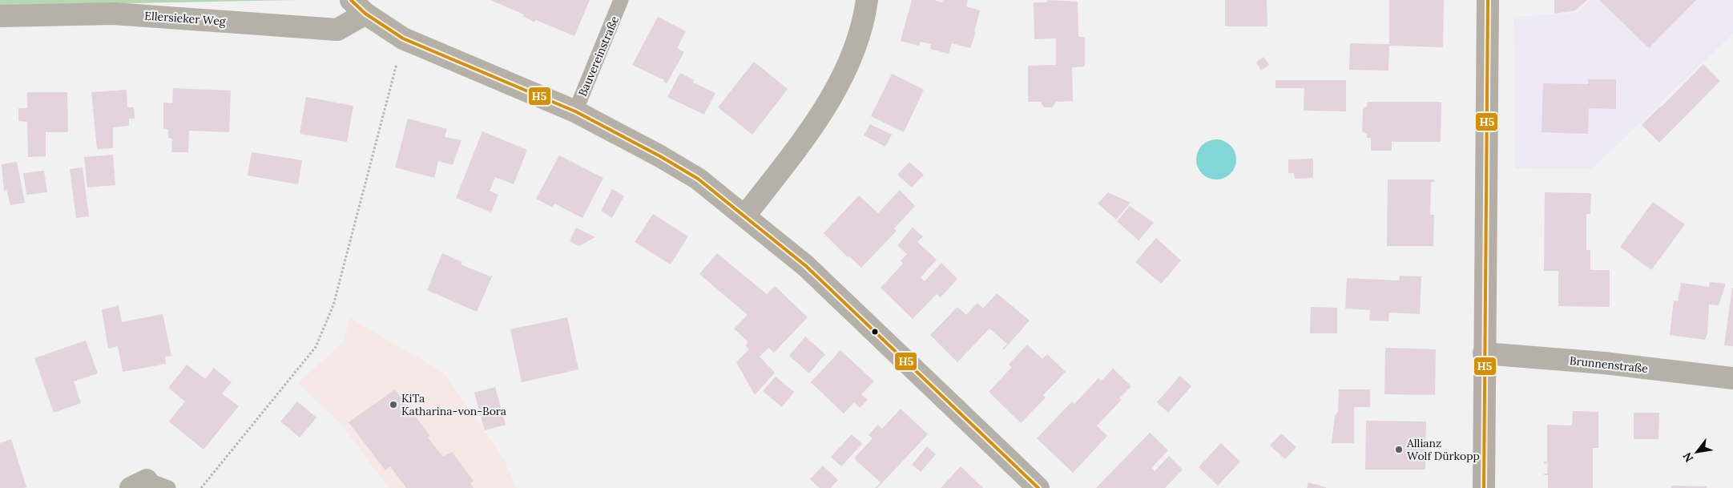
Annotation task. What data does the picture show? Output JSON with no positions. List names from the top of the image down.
{
  "streets": {
    "street": ["Ellersieker Weg", "Brunnenstraße"],
    "lane": ["Bauvereinstraße"]
  },
  "places": ["KiTa Katharina-von-Bora", "Allianz Wolf Dürkopp"],
  "lines": ["transit line H5"],
  "north": "bottom left"
}
